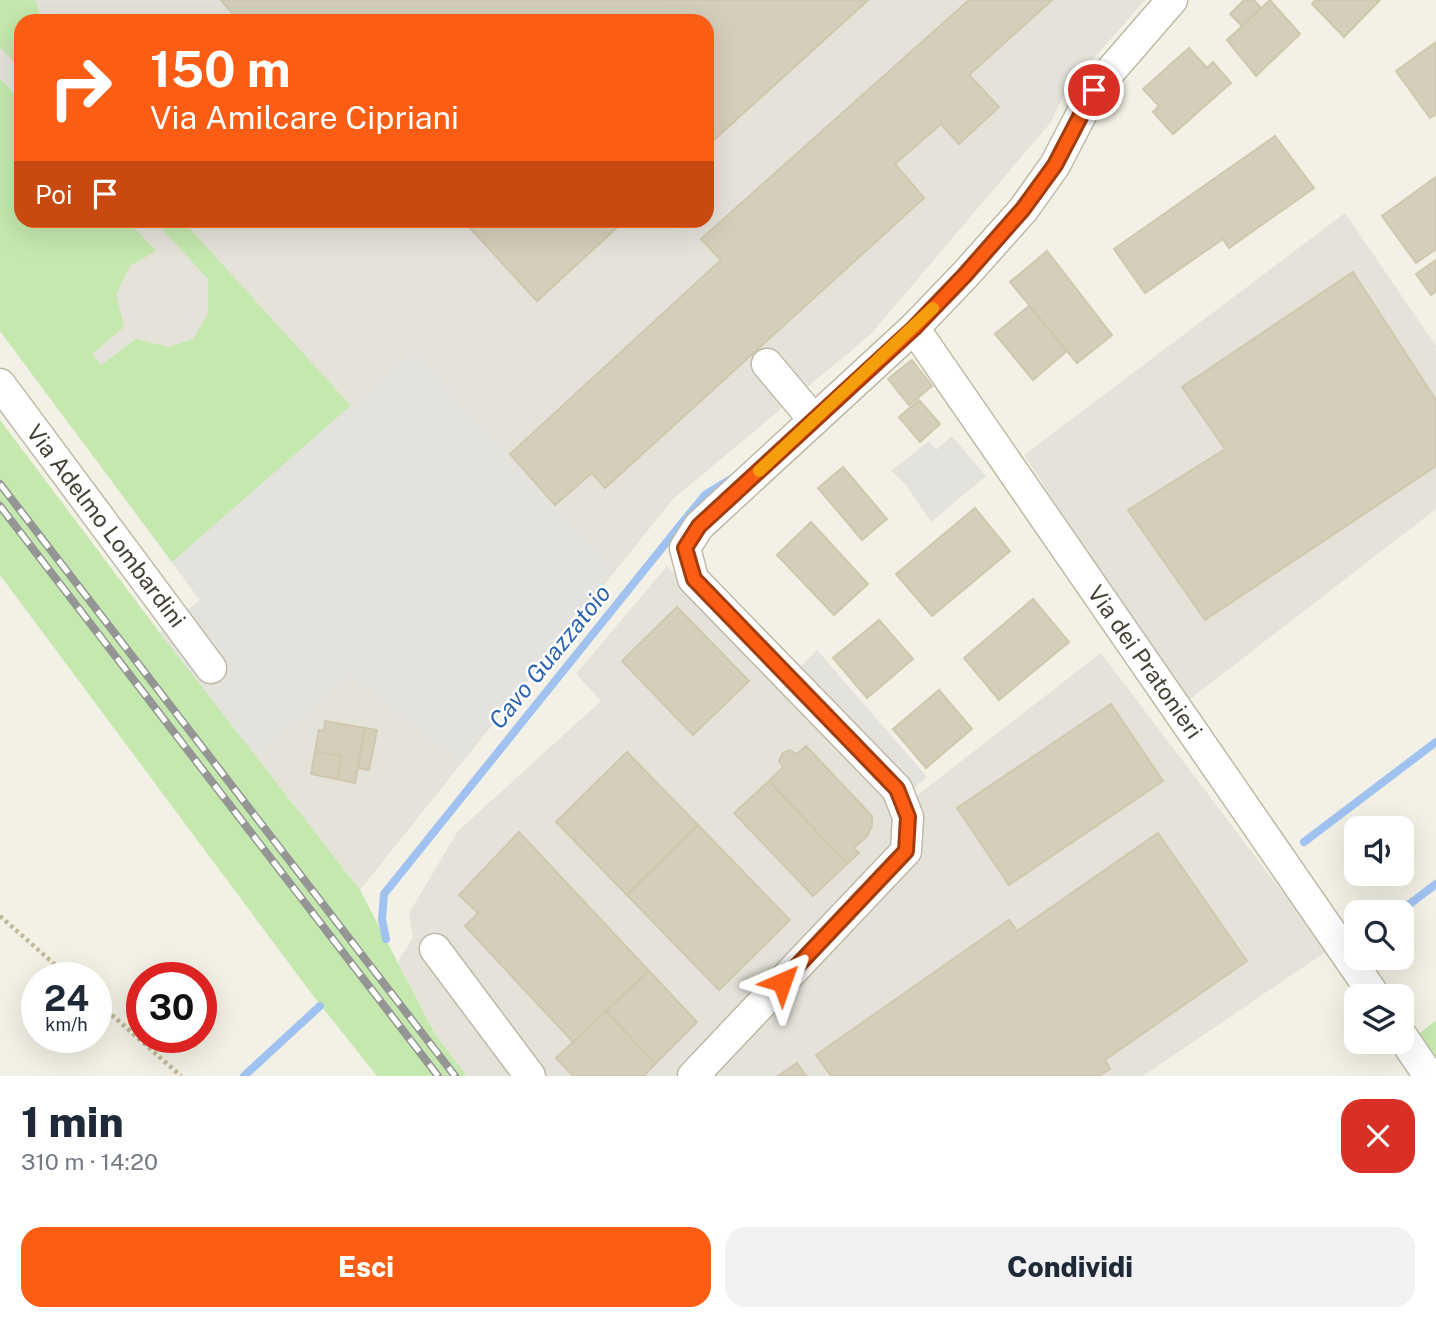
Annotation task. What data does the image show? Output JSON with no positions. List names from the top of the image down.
{
  "streets": {
    "street": ["Via Adelmo Lombardini", "Via dei Pratonieri"]
  },
  "water": ["Cavo Guazzatoio"],
  "page": {
    "turn": ["150 m", "Via Amilcare Cipriani"],
    "then": "Poi",
    "speed": "24 km/h",
    "limit": "30",
    "heading": ["1 min", "310 m · 14:20"],
    "buttons": ["Esci", "Condividi"]
  }
}
